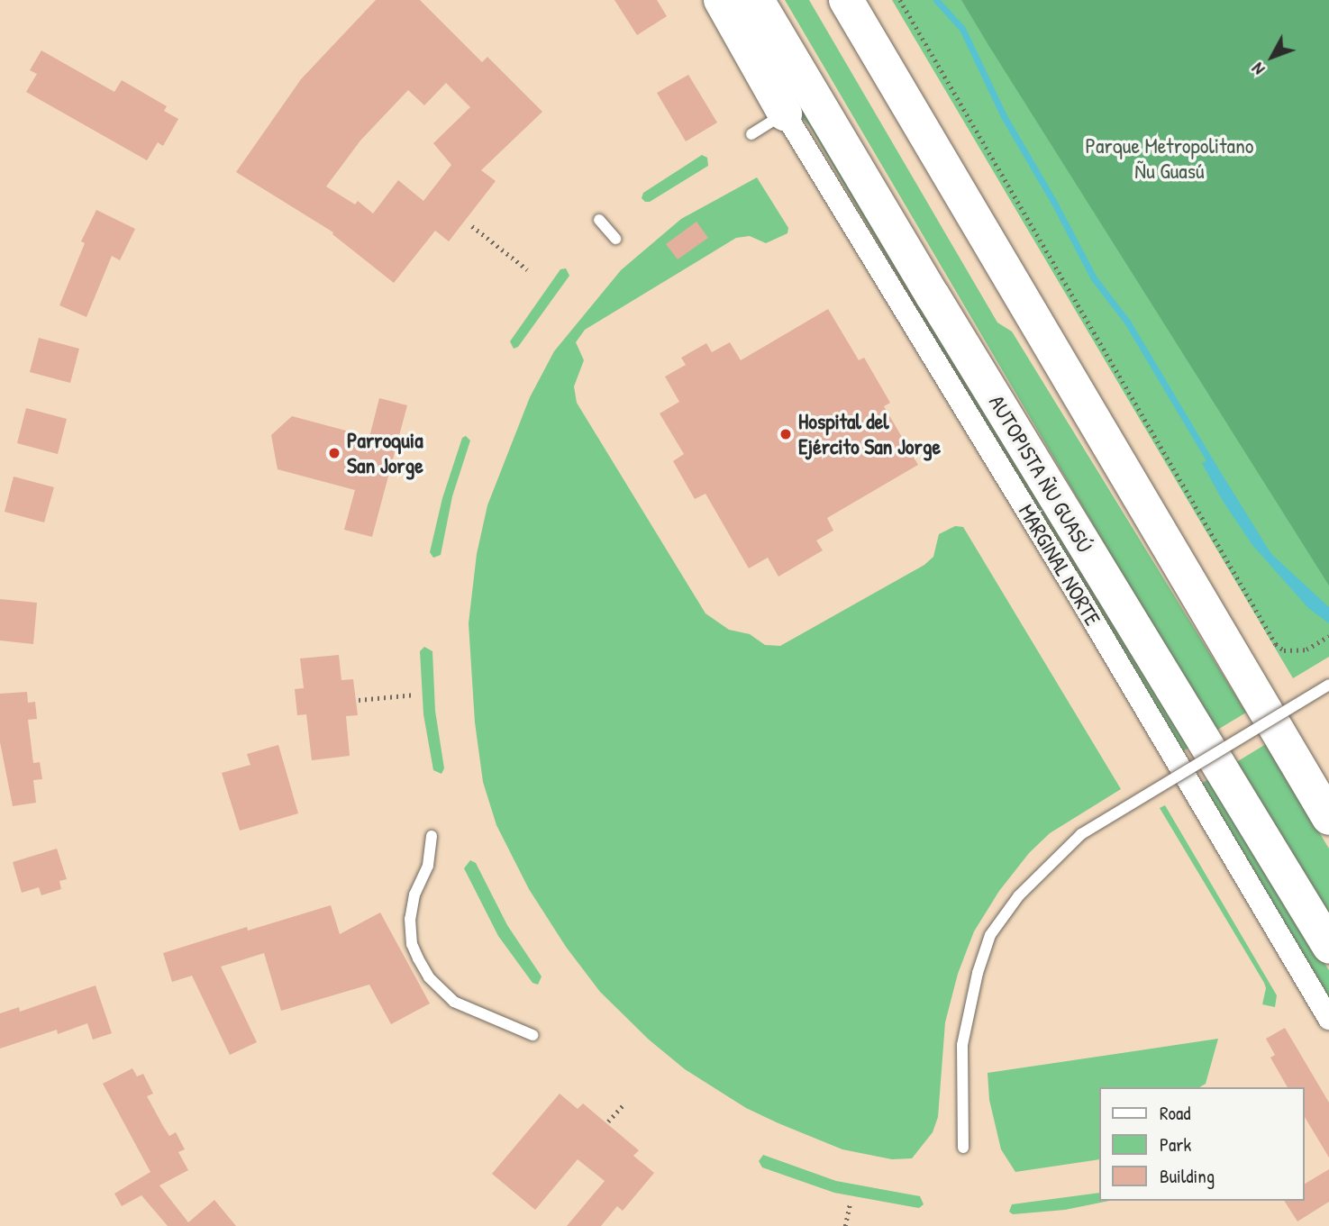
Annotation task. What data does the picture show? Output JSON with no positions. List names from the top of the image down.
{
  "streets": {
    "highway": ["AUTOPISTA ÑU GUASÚ"],
    "street": ["MARGINAL NORTE"]
  },
  "parks": ["Parque Metropolitano Ñu Guasú"],
  "places": ["Hospital del Ejército San Jorge", "Parroquia San Jorge"],
  "legend": ["Road", "Park", "Building"],
  "north": "bottom left"
}
